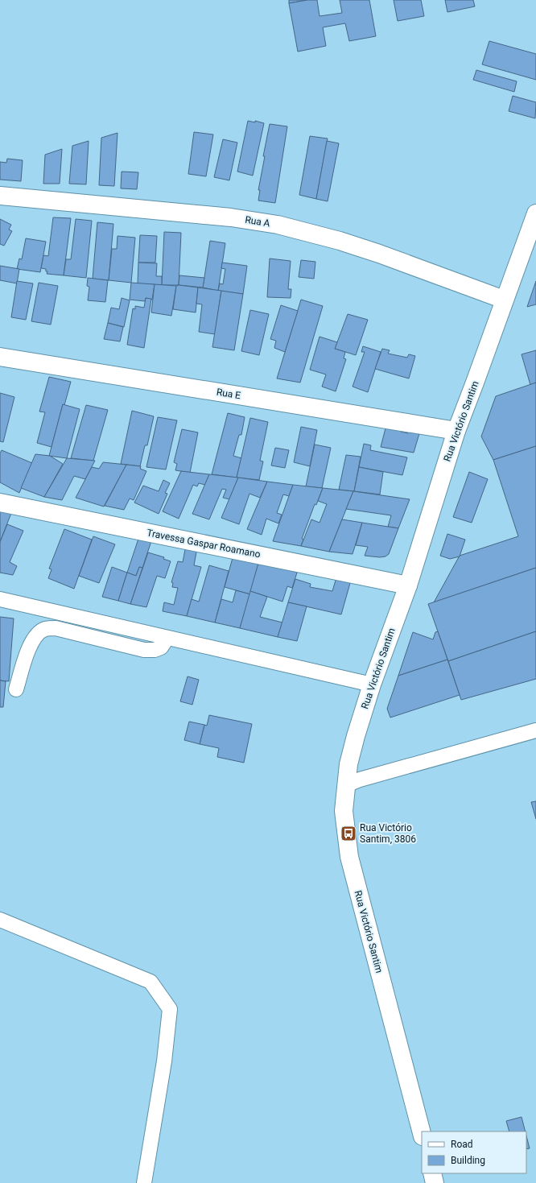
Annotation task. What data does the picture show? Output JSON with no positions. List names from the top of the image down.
{
  "streets": {
    "street": [
      "Rua A",
      "Rua E",
      "Rua Victório Santim",
      "Travessa Gaspar Roamano"
    ]
  },
  "crossings": [
    ["Rua A", "Rua Victório Santim"],
    ["Rua E", "Rua Victório Santim"],
    ["Rua Victório Santim", "Travessa Gaspar Roamano"]
  ],
  "places": {
    "bus stop": ["Rua Victório Santim, 3806"]
  },
  "legend": ["Road", "Building"]
}
